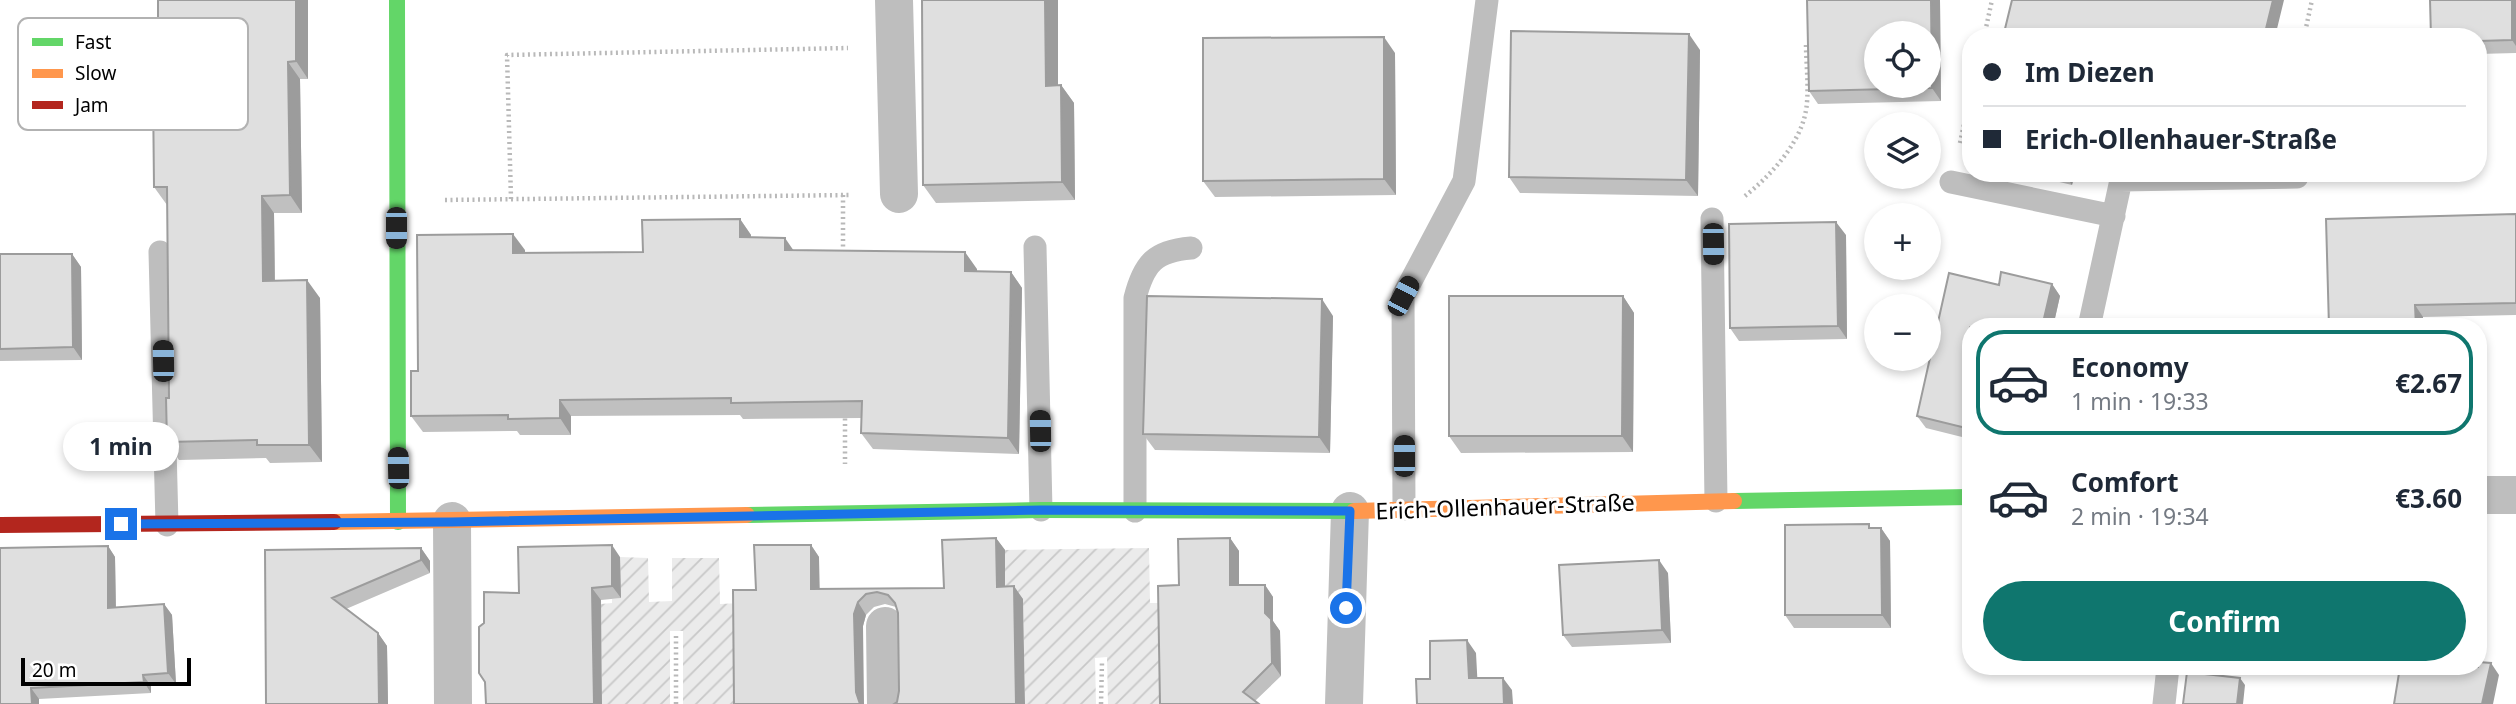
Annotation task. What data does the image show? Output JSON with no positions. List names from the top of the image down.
{
  "streets": {
    "street": ["Erich-Ollenhauer-Straße"]
  },
  "legend": ["Fast", "Slow", "Jam"],
  "scale_bar": "20 m",
  "page": {
    "map_buttons": ["+", "−"],
    "banner": ["Im Diezen", "Erich-Ollenhauer-Straße"],
    "list": [
      {
        "name": "Economy",
        "note": "1 min · 19:33",
        "value": "€2.67"
      },
      {
        "name": "Comfort",
        "note": "2 min · 19:34",
        "value": "€3.60"
      }
    ],
    "bubble": "1 min",
    "buttons": "Confirm",
    "scale": "20 m"
  }
}
